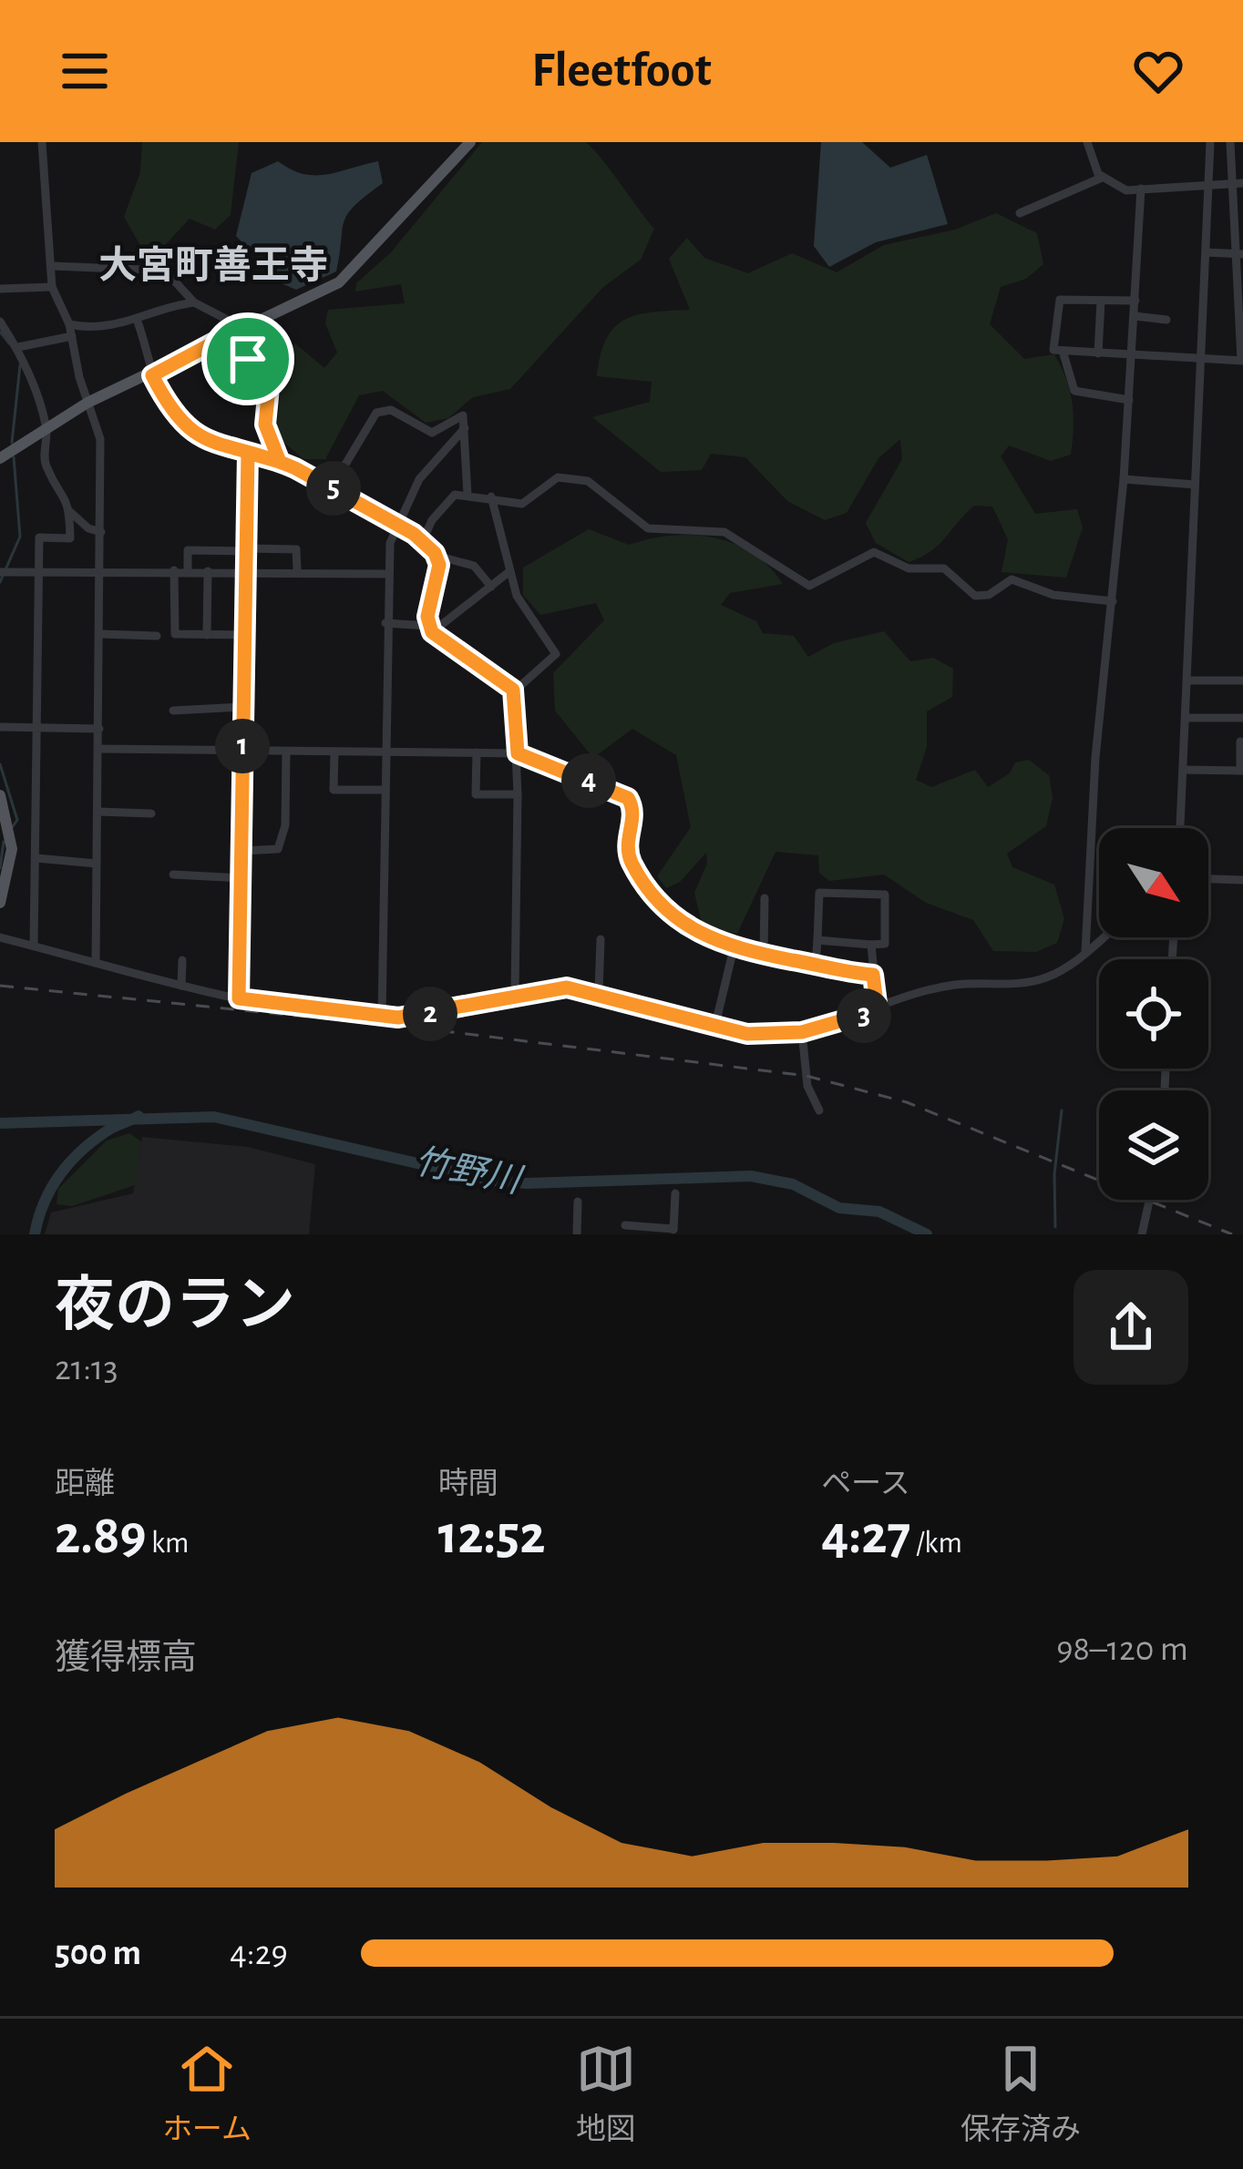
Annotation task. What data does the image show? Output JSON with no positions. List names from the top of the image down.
{
  "districts": ["大宮町善王寺"],
  "water": ["竹野川"],
  "north": "bottom right",
  "page": {
    "header": "Fleetfoot",
    "pins": [
      "5",
      "1",
      "4",
      "2",
      "3"
    ],
    "heading": ["夜のラン", "21:13"],
    "stats": [
      ["距離", "2.89 km"],
      ["時間", "12:52"],
      ["ペース", "4:27 /km"]
    ],
    "chart": ["獲得標高", "98–120 m"],
    "list": [
      {
        "name": "500 m",
        "note": "4:29"
      }
    ],
    "tabs": ["ホーム", "地図", "保存済み"]
  }
}
